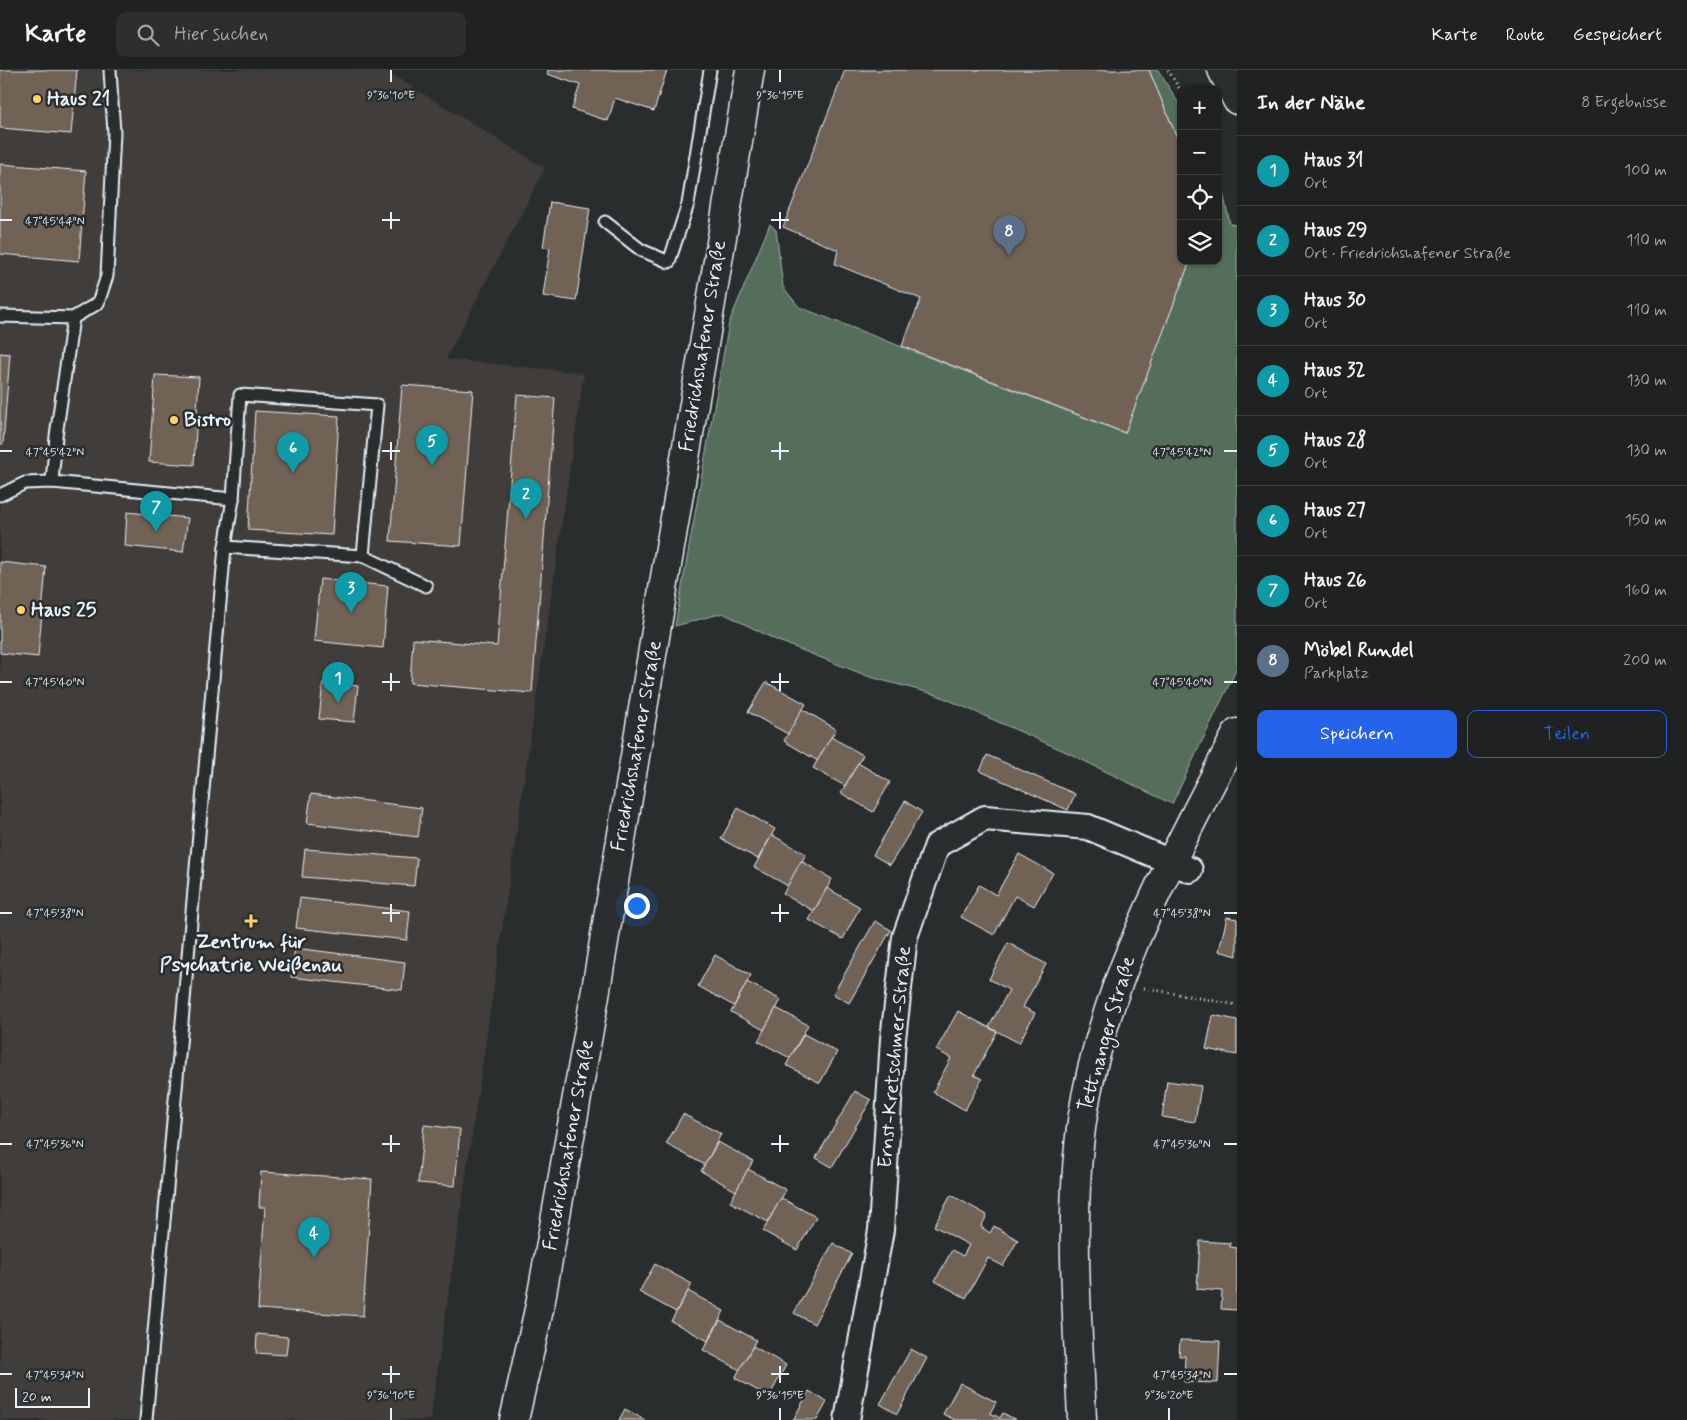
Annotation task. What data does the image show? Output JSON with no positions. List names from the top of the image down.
{
  "streets": {
    "main road": ["Friedrichshafener Straße", "Tettnanger Straße"],
    "street": ["Ernst-Kretschmer-Straße"]
  },
  "crossings": [
    ["Tettnanger Straße", "Ernst-Kretschmer-Straße"]
  ],
  "places": {
    "other": ["Haus 21", "Bistro", "Haus 25"],
    "health": ["Zentrum für Psychatrie Weißenau"]
  },
  "scale_bar": "20 m",
  "page": {
    "header": "Karte",
    "search": "Hier suchen",
    "nav": ["Karte", "Route", "Gespeichert"],
    "heading": ["In der Nähe", "8 Ergebnisse"],
    "map_buttons": ["+", "−"],
    "list": [
      {
        "mark": "1",
        "name": "Haus 31",
        "note": "Ort",
        "value": "100 m"
      },
      {
        "mark": "2",
        "name": "Haus 29",
        "note": "Ort · Friedrichshafener Straße",
        "value": "110 m"
      },
      {
        "mark": "3",
        "name": "Haus 30",
        "note": "Ort",
        "value": "110 m"
      },
      {
        "mark": "4",
        "name": "Haus 32",
        "note": "Ort",
        "value": "130 m"
      },
      {
        "mark": "5",
        "name": "Haus 28",
        "note": "Ort",
        "value": "130 m"
      },
      {
        "mark": "6",
        "name": "Haus 27",
        "note": "Ort",
        "value": "150 m"
      },
      {
        "mark": "7",
        "name": "Haus 26",
        "note": "Ort",
        "value": "160 m"
      },
      {
        "mark": "8",
        "name": "Möbel Rundel",
        "note": "Parkplatz",
        "value": "200 m"
      }
    ],
    "pins": [
      "8",
      "5",
      "6",
      "2",
      "7",
      "3",
      "1",
      "4"
    ],
    "buttons": ["Speichern", "Teilen"],
    "scale": "20 m"
  },
  "coordinates": [
    "9°36'10\"E",
    "9°36'15\"E",
    "47°45'44\"N",
    "47°45'42\"N",
    "47°45'40\"N",
    "47°45'38\"N",
    "47°45'36\"N",
    "47°45'34\"N",
    "9°36'20\"E"
  ]
}
